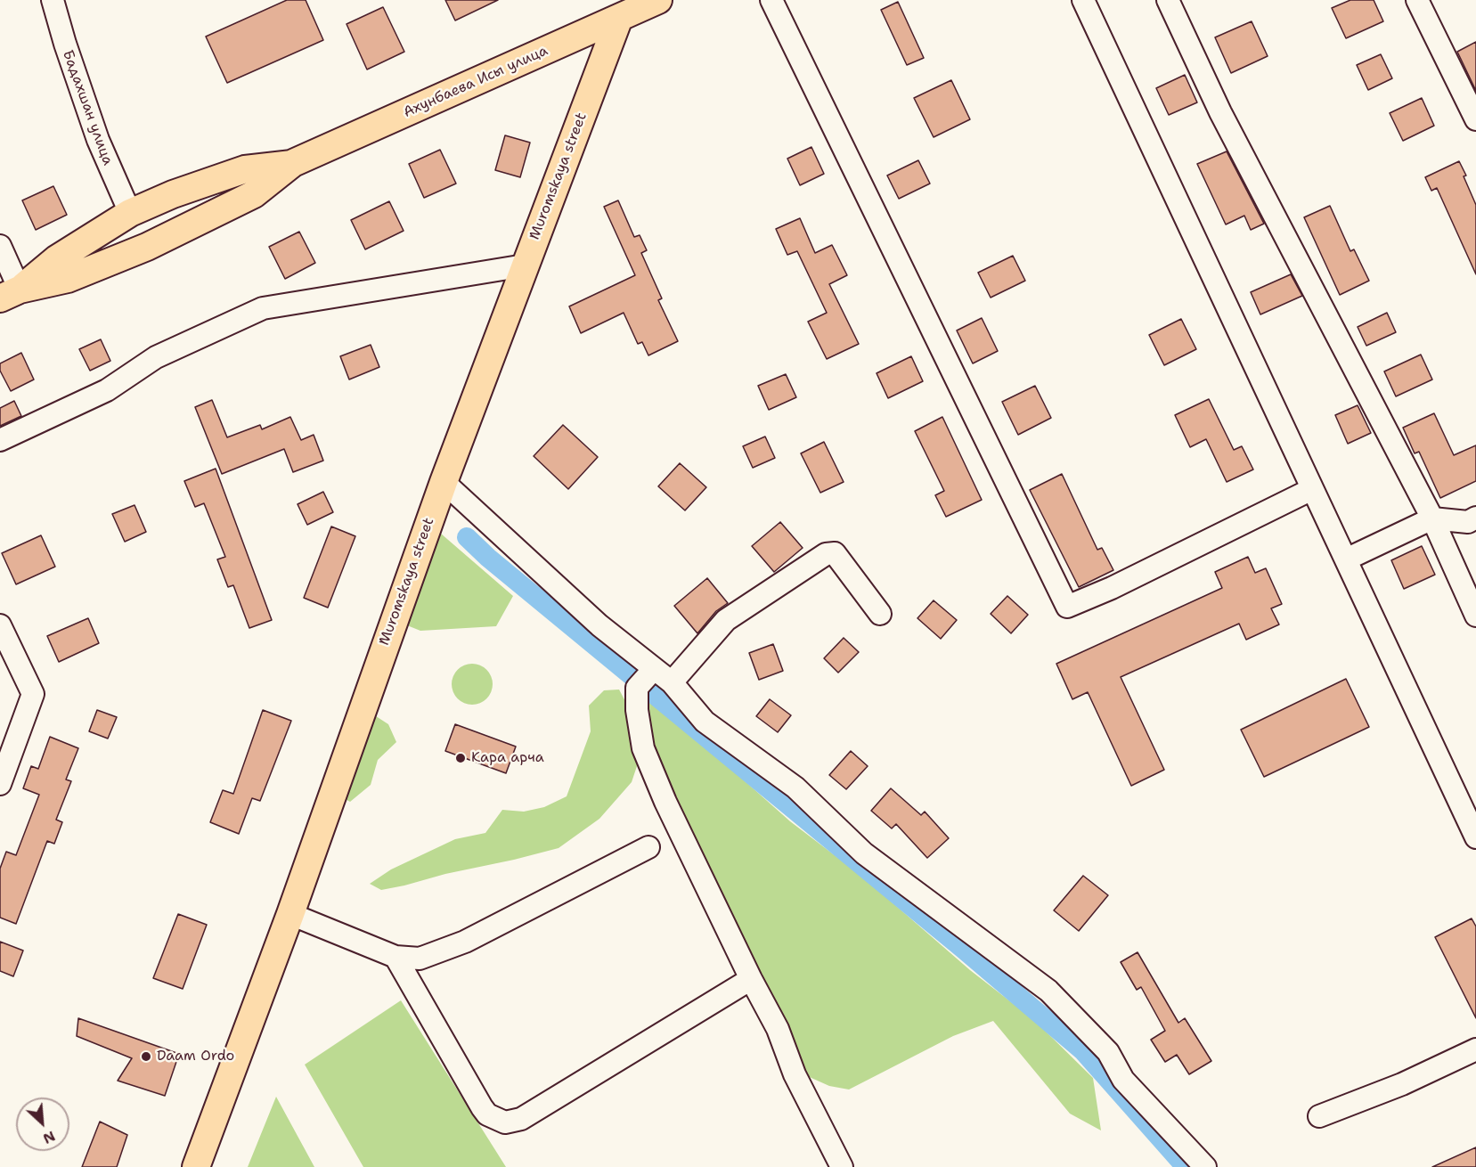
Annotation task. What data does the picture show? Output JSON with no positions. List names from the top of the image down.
{
  "streets": {
    "main road": ["Ахунбаева Исы улица", "Muromskaya street"],
    "street": ["Бадахшан улица"]
  },
  "crossings": [
    ["Ахунбаева Исы улица", "Бадахшан улица"],
    ["Ахунбаева Исы улица", "Muromskaya street"]
  ],
  "places": ["Кара арча", "Daam Ordo"],
  "north": "bottom right"
}
